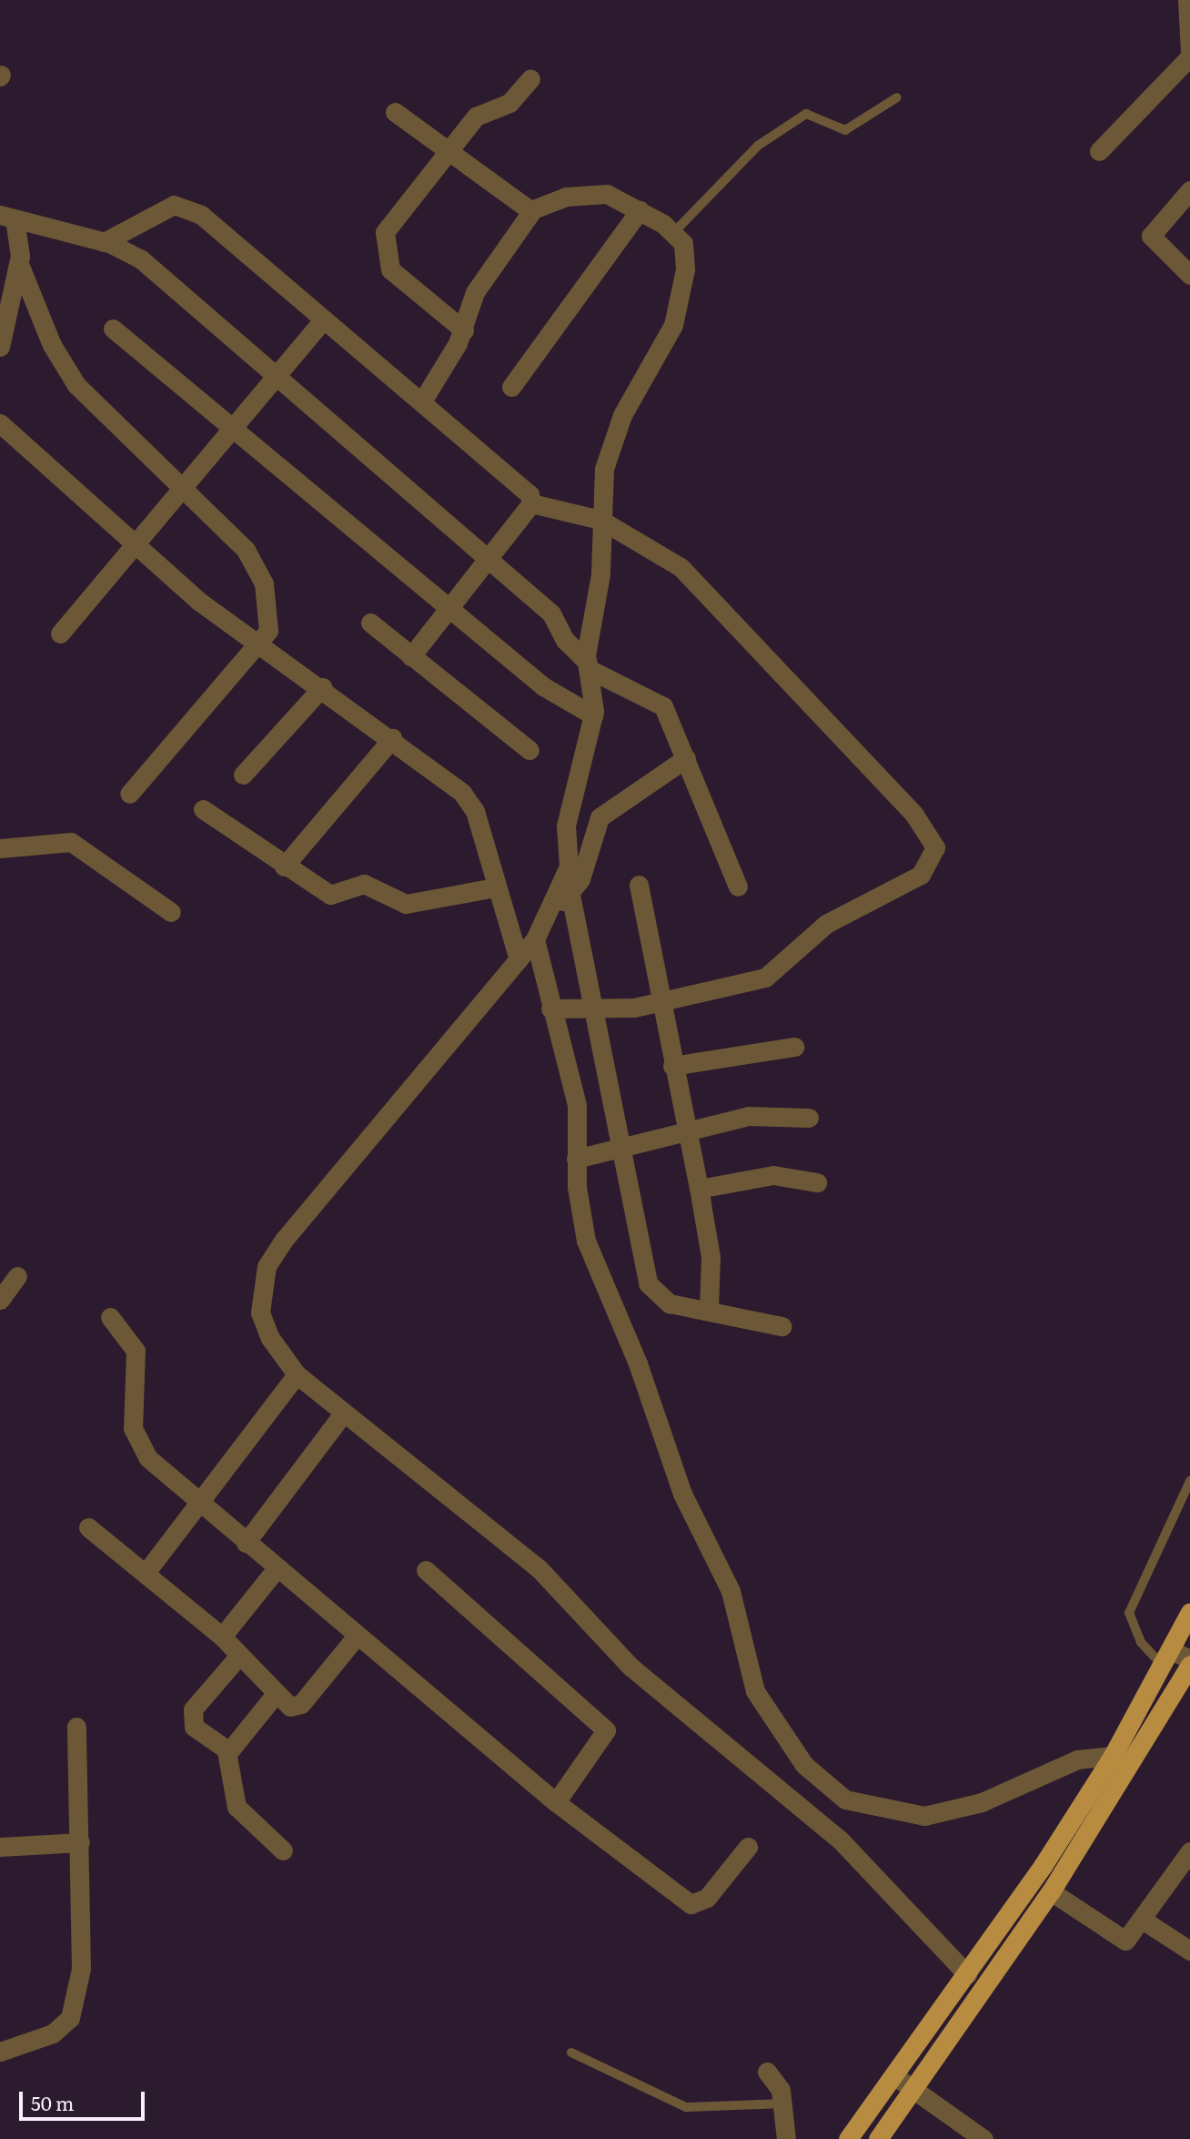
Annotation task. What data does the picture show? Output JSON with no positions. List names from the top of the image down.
{
  "scale_bar": "50 m"
}
